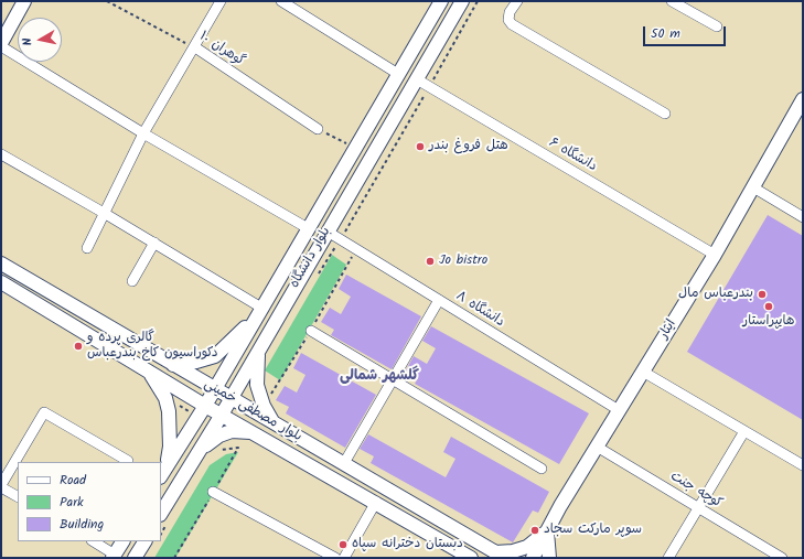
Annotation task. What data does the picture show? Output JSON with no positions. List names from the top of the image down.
{
  "streets": {
    "main road": ["بلوار دانشگاه", "ایثار", "بلوار مصطفی خمینی"],
    "street": [
      "گوهران ۱۰",
      "دانشگاه ۶",
      "دانشگاه ۸",
      "کوچه جنت"
    ]
  },
  "crossings": [
    ["دانشگاه ۶", "بلوار دانشگاه"],
    ["دانشگاه ۶", "ایثار"],
    ["بلوار دانشگاه", "دانشگاه ۸"],
    ["بلوار دانشگاه", "بلوار مصطفی خمینی"],
    ["دانشگاه ۸", "ایثار"],
    ["ایثار", "کوچه جنت"]
  ],
  "districts": ["گلشهر شمالی"],
  "places": [
    "هتل فروغ بندر",
    "Jo bistro",
    "بندرعباس مال",
    "هایپراستار",
    "گالری پرده و دکوراسیون کاخ بندرعباس",
    "سوپر مارکت سجاد",
    "دبستان دخترانه سپاه"
  ],
  "legend": ["Road", "Park", "Building"],
  "scale_bar": "50 m",
  "north": "left"
}
